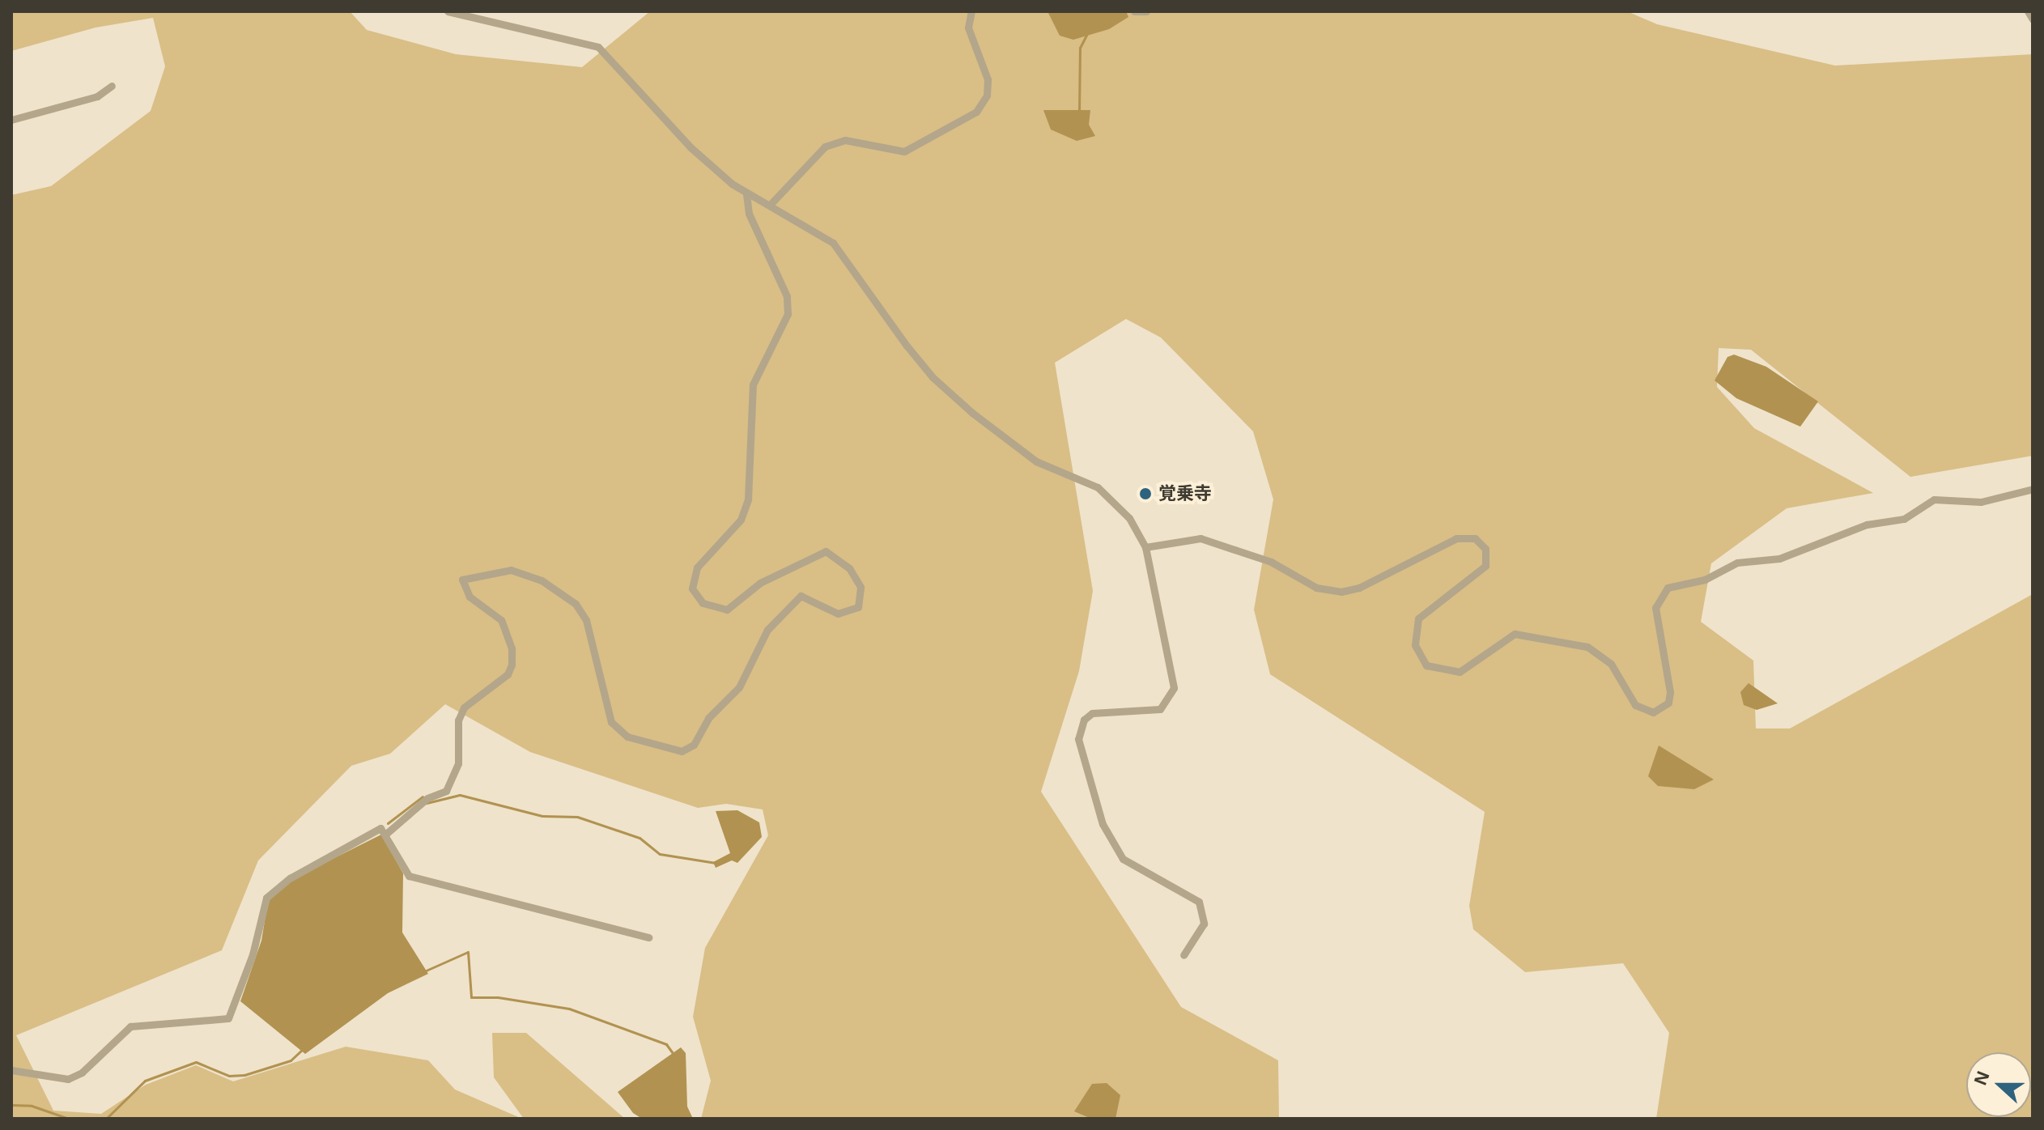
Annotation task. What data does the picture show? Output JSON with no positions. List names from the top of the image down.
{
  "places": ["覚乗寺"],
  "north": "left"
}
